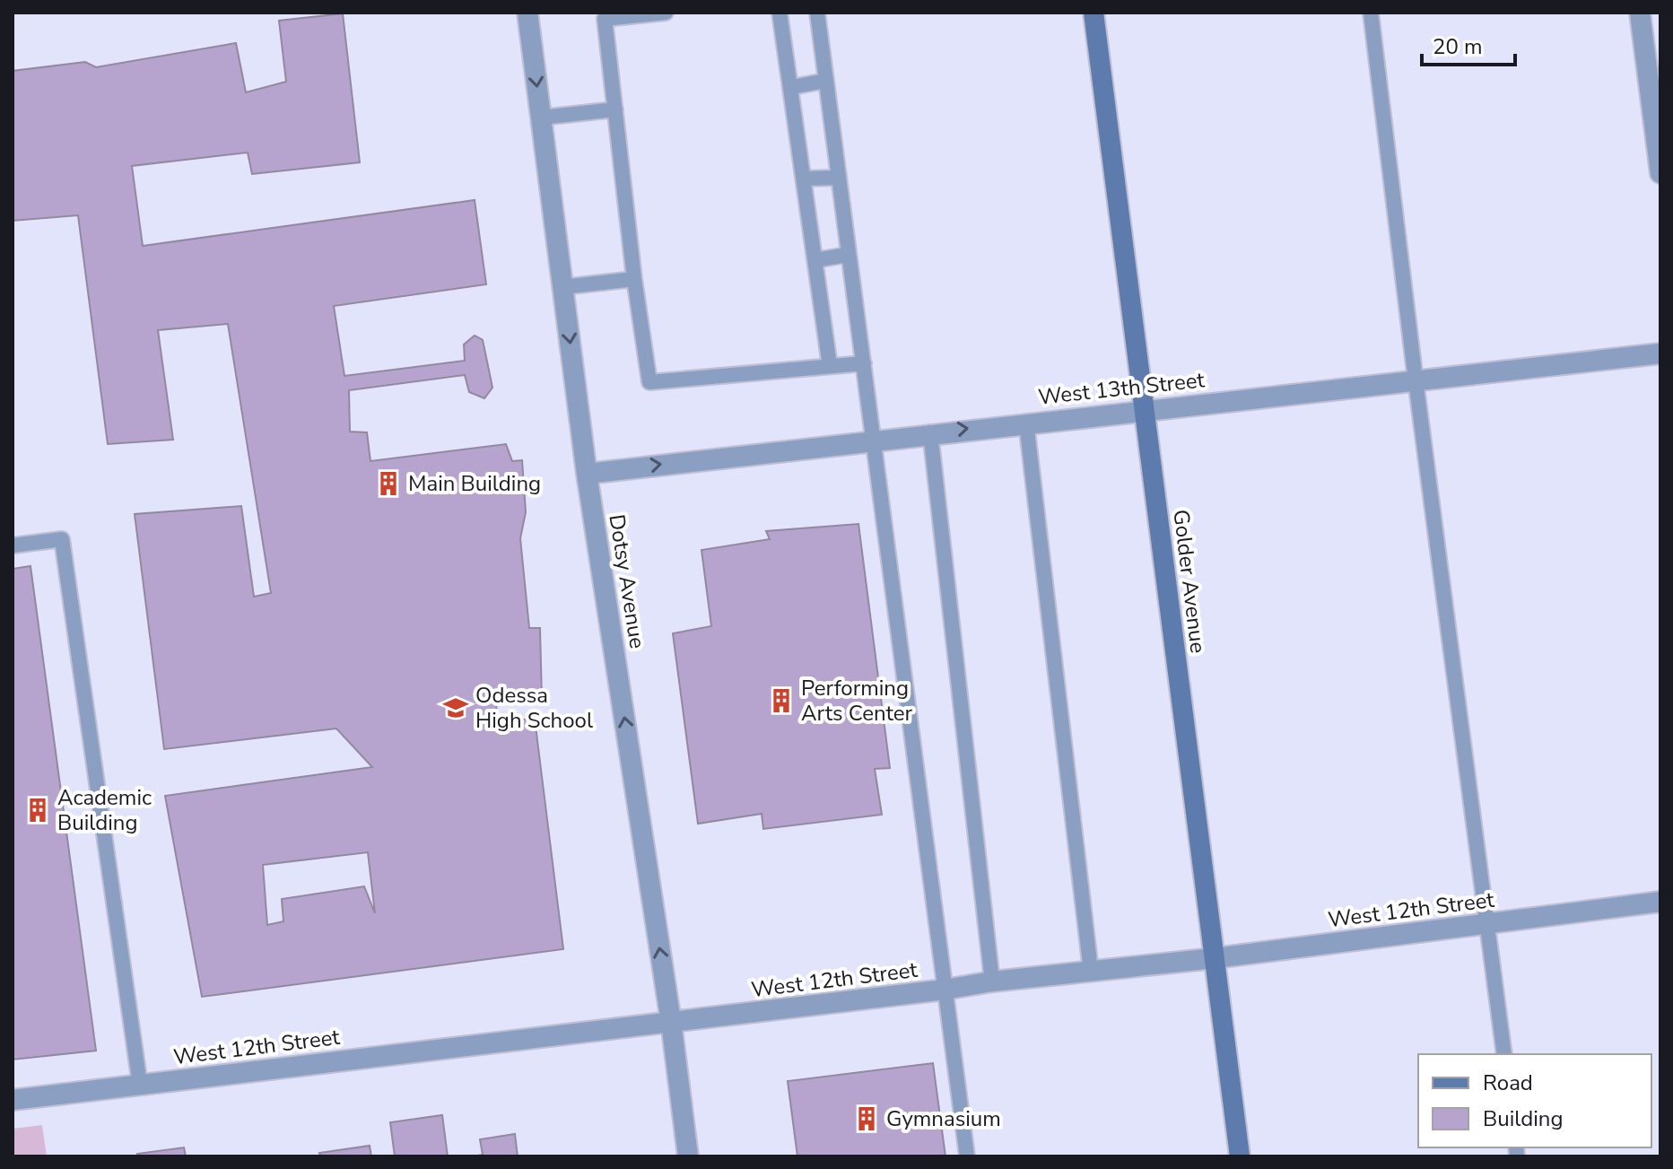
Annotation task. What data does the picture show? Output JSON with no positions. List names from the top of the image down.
{
  "streets": {
    "main road": ["Golder Avenue"],
    "street": ["West 13th Street", "Dotsy Avenue", "West 12th Street"]
  },
  "crossings": [
    ["West 13th Street", "Dotsy Avenue"],
    ["West 13th Street", "Golder Avenue"],
    ["Dotsy Avenue", "West 12th Street"],
    ["Golder Avenue", "West 12th Street"]
  ],
  "one_way": ["West 13th Street"],
  "places": {
    "building": [
      "Main Building",
      "Performing Arts Center",
      "Academic Building",
      "Gymnasium"
    ],
    "school or university": ["Odessa High School"]
  },
  "legend": ["Road", "Building"],
  "scale_bar": "20 m"
}
